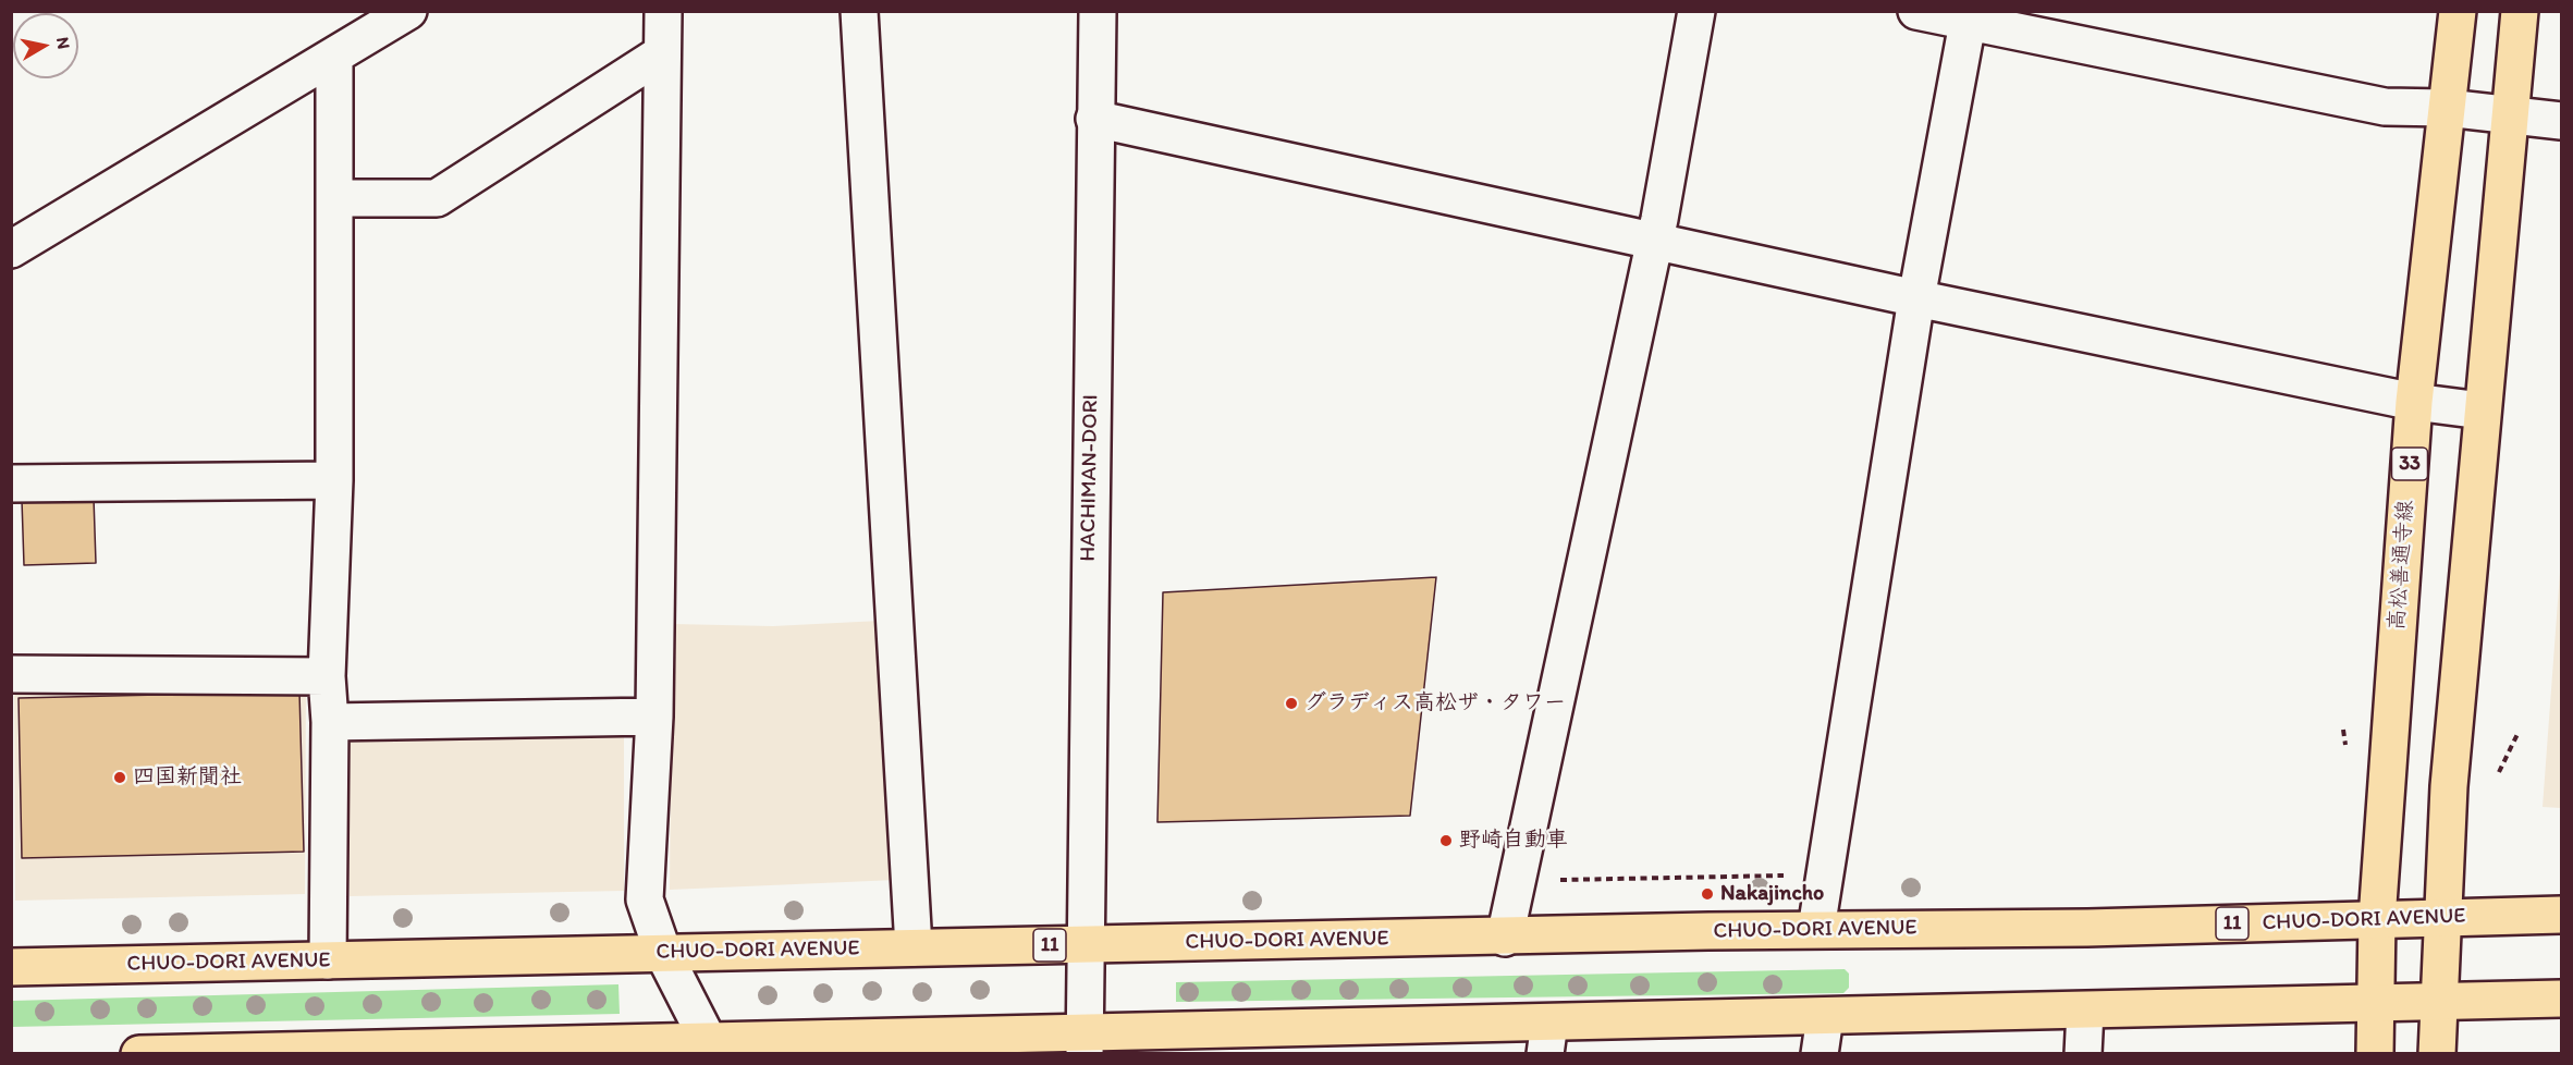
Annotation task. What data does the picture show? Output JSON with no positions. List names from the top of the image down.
{
  "streets": {
    "main road": [
      "33",
      "高松善通寺線",
      "CHUO-DORI AVENUE",
      "11"
    ],
    "street": ["HACHIMAN-DORI"]
  },
  "crossings": [
    ["HACHIMAN-DORI", "CHUO-DORI AVENUE"],
    ["高松善通寺線", "CHUO-DORI AVENUE"]
  ],
  "places": [
    "グラディス高松ザ・タワー",
    "四国新聞社",
    "野崎自動車",
    "Nakajincho"
  ],
  "north": "right"
}
